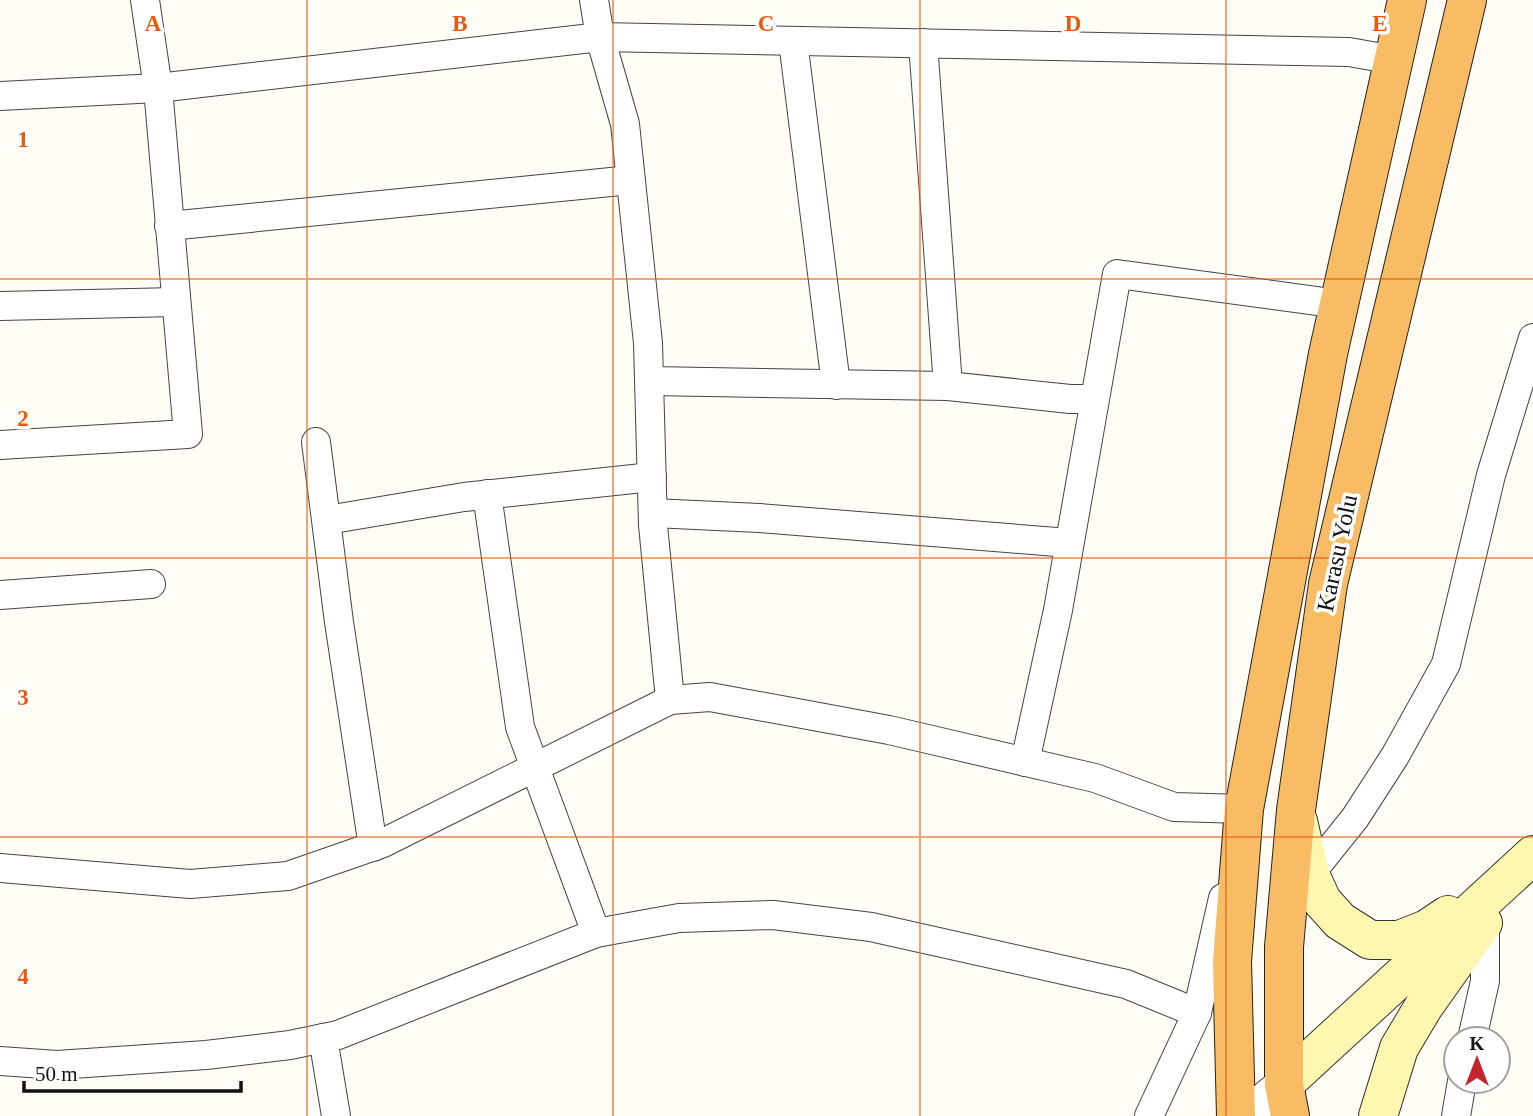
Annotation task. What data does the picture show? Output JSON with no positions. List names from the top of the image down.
{
  "streets": {
    "highway": ["Karasu Yolu"]
  },
  "scale_bar": "50 m",
  "north": "top",
  "grid": {
    "columns": [
      "A",
      "B",
      "C",
      "D",
      "E"
    ],
    "rows": [
      "1",
      "2",
      "3",
      "4"
    ]
  }
}
